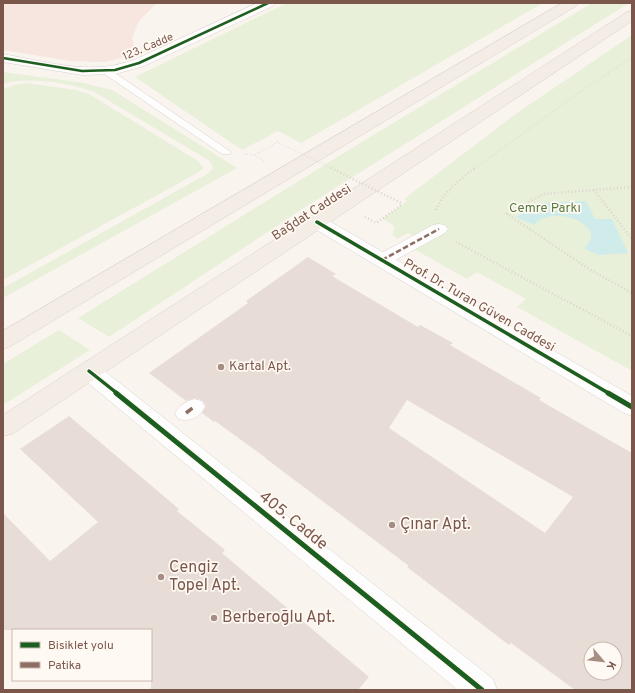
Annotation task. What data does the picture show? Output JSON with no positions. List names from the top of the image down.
{
  "streets": {
    "main road": ["Bağdat Caddesi"],
    "street": ["123. Cadde", "Prof. Dr. Turan Güven Caddesi", "405. Cadde"]
  },
  "crossings": [
    ["Bağdat Caddesi", "Prof. Dr. Turan Güven Caddesi"],
    ["Bağdat Caddesi", "405. Cadde"]
  ],
  "parks": ["Cemre Parkı"],
  "places": [
    "Kartal Apt.",
    "Çınar Apt.",
    "Cengiz Topel Apt.",
    "Berberoğlu Apt."
  ],
  "legend": ["Bisiklet yolu", "Patika"],
  "north": "bottom right"
}
